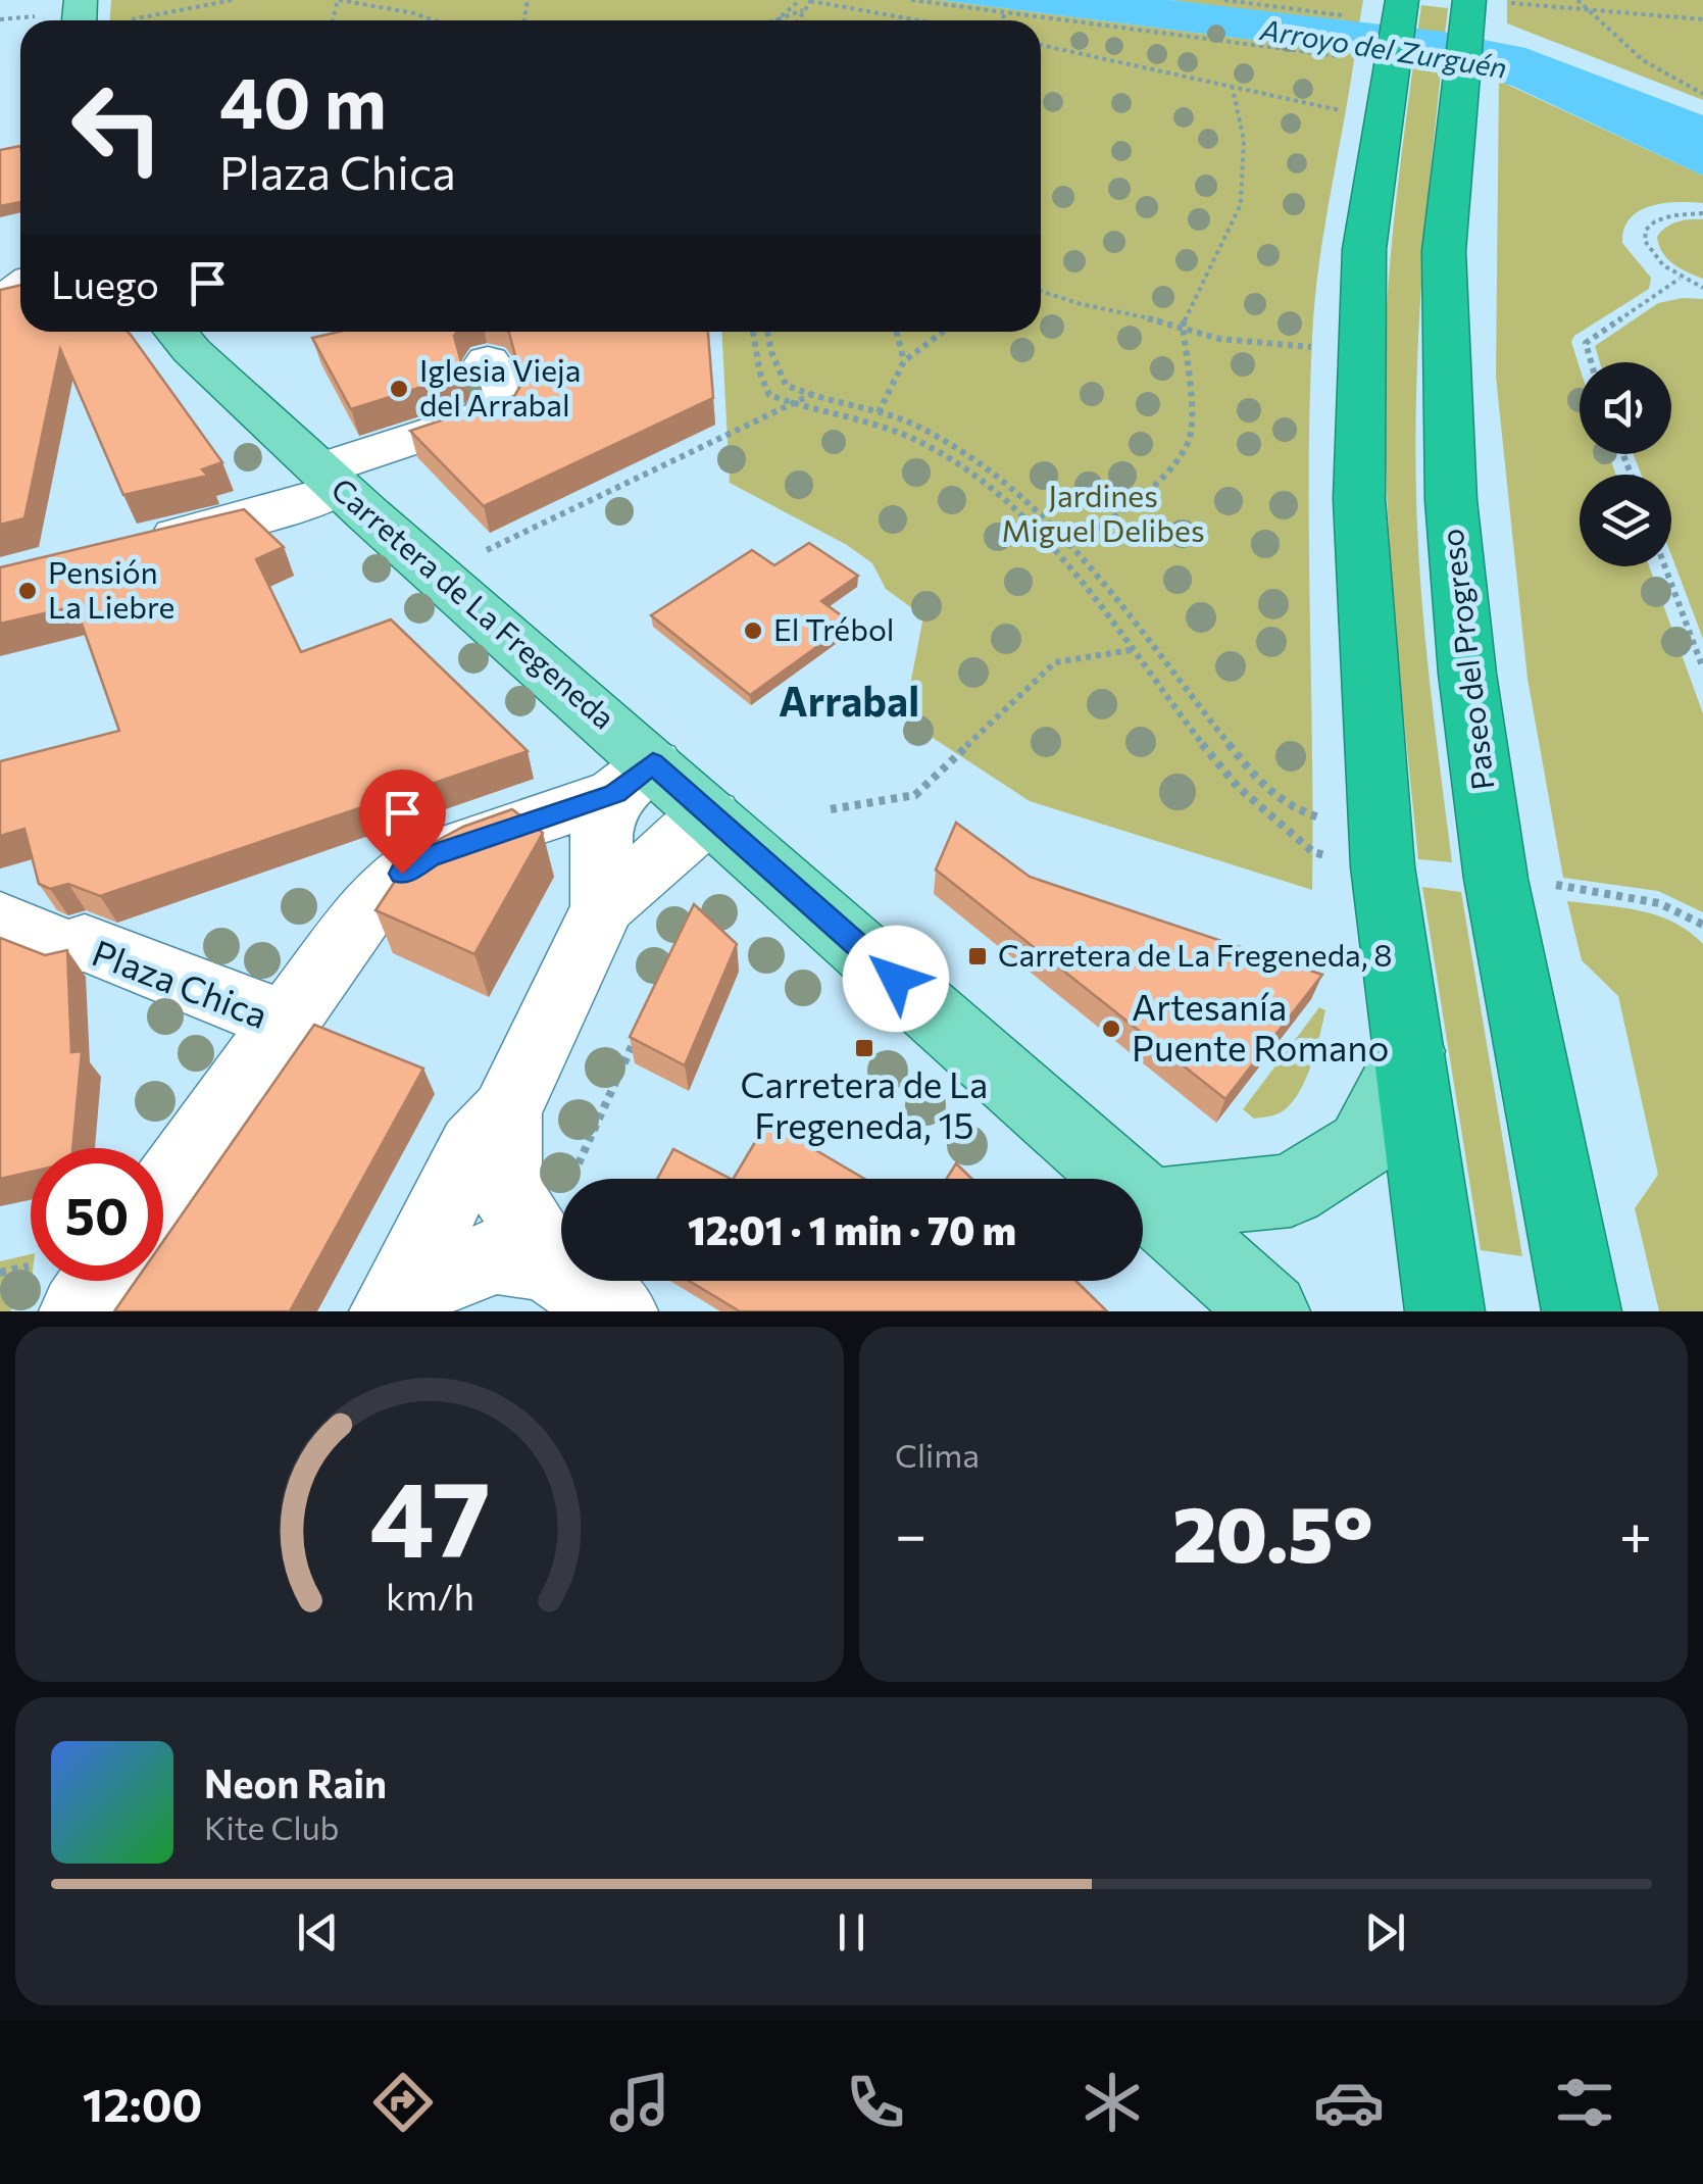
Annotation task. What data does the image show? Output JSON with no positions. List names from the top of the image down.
{
  "streets": {
    "highway": ["Paseo del Progreso"],
    "main road": ["Carretera de La Fregeneda"],
    "street": ["Plaza Chica"]
  },
  "crossings": [
    ["Carretera de La Fregeneda", "Plaza Chica"]
  ],
  "districts": ["Arrabal"],
  "water": ["Arroyo del Zurguén"],
  "parks": ["Jardines Miguel Delibes"],
  "places": {
    "other": [
      "Iglesia Vieja del Arrabal",
      "Pensión La Liebre",
      "El Trébol",
      "Artesanía Puente Romano"
    ],
    "transit": ["Carretera de La Fregeneda, 8", "Carretera de La Fregeneda, 15"]
  },
  "page": {
    "turn": ["40 m", "Plaza Chica"],
    "then": "Luego",
    "limit": "50",
    "trip": "12:01 · 1 min · 70 m",
    "tile": "Clima",
    "heat": ["−", "20.5°", "+"],
    "song": ["Neon Rain", "Kite Club"],
    "tabs": "12:00",
    "gauge": ["47", "km/h"]
  }
}
